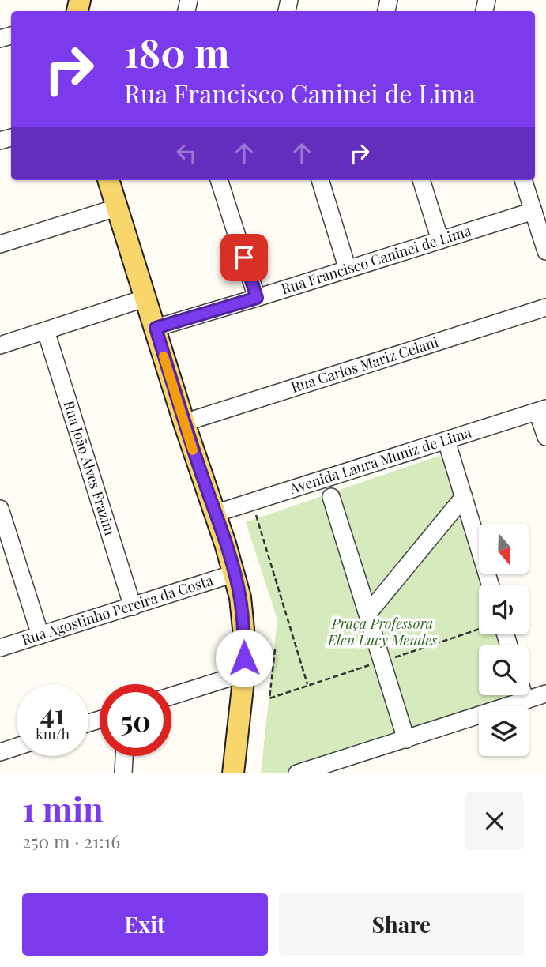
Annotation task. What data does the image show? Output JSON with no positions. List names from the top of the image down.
{
  "streets": {
    "street": [
      "Rua Francisco Caninei de Lima",
      "Rua Carlos Mariz Celani",
      "Avenida Laura Muniz de Lima",
      "Rua João Alves Frazim",
      "Rua Agostinho Pereira da Costa"
    ]
  },
  "crossings": [
    ["Rua João Alves Frazim", "Rua Agostinho Pereira da Costa"]
  ],
  "parks": ["Praça Professora Elen Lucy Mendes"],
  "north": "bottom",
  "page": {
    "turn": ["180 m", "Rua Francisco Caninei de Lima"],
    "speed": "41 km/h",
    "limit": "50",
    "heading": ["1 min", "250 m · 21:16"],
    "buttons": ["Exit", "Share"]
  }
}
